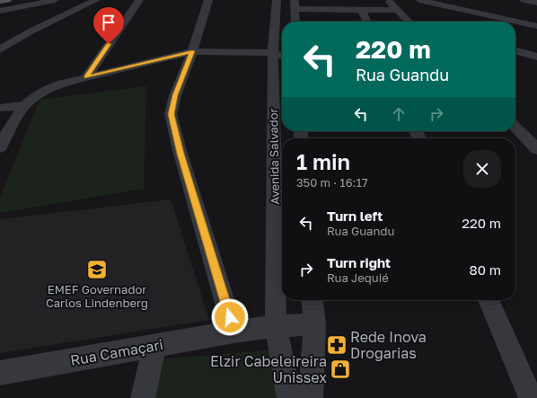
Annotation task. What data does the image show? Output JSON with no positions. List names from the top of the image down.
{
  "streets": {
    "street": ["Avenida Salvador", "Rua Camaçari"]
  },
  "crossings": [
    ["Avenida Salvador", "Rua Camaçari"]
  ],
  "places": {
    "school or university": ["EMEF Governador Carlos Lindenberg"],
    "pharmacy": ["Rede Inova Drogarias"],
    "shop": ["Elzir Cabeleireira Unissex"]
  },
  "page": {
    "turn": ["220 m", "Rua Guandu"],
    "heading": ["1 min", "350 m · 16:17"],
    "list": [
      {
        "name": "Turn left",
        "note": "Rua Guandu",
        "value": "220 m"
      },
      {
        "name": "Turn right",
        "note": "Rua Jequié",
        "value": "80 m"
      }
    ]
  }
}
